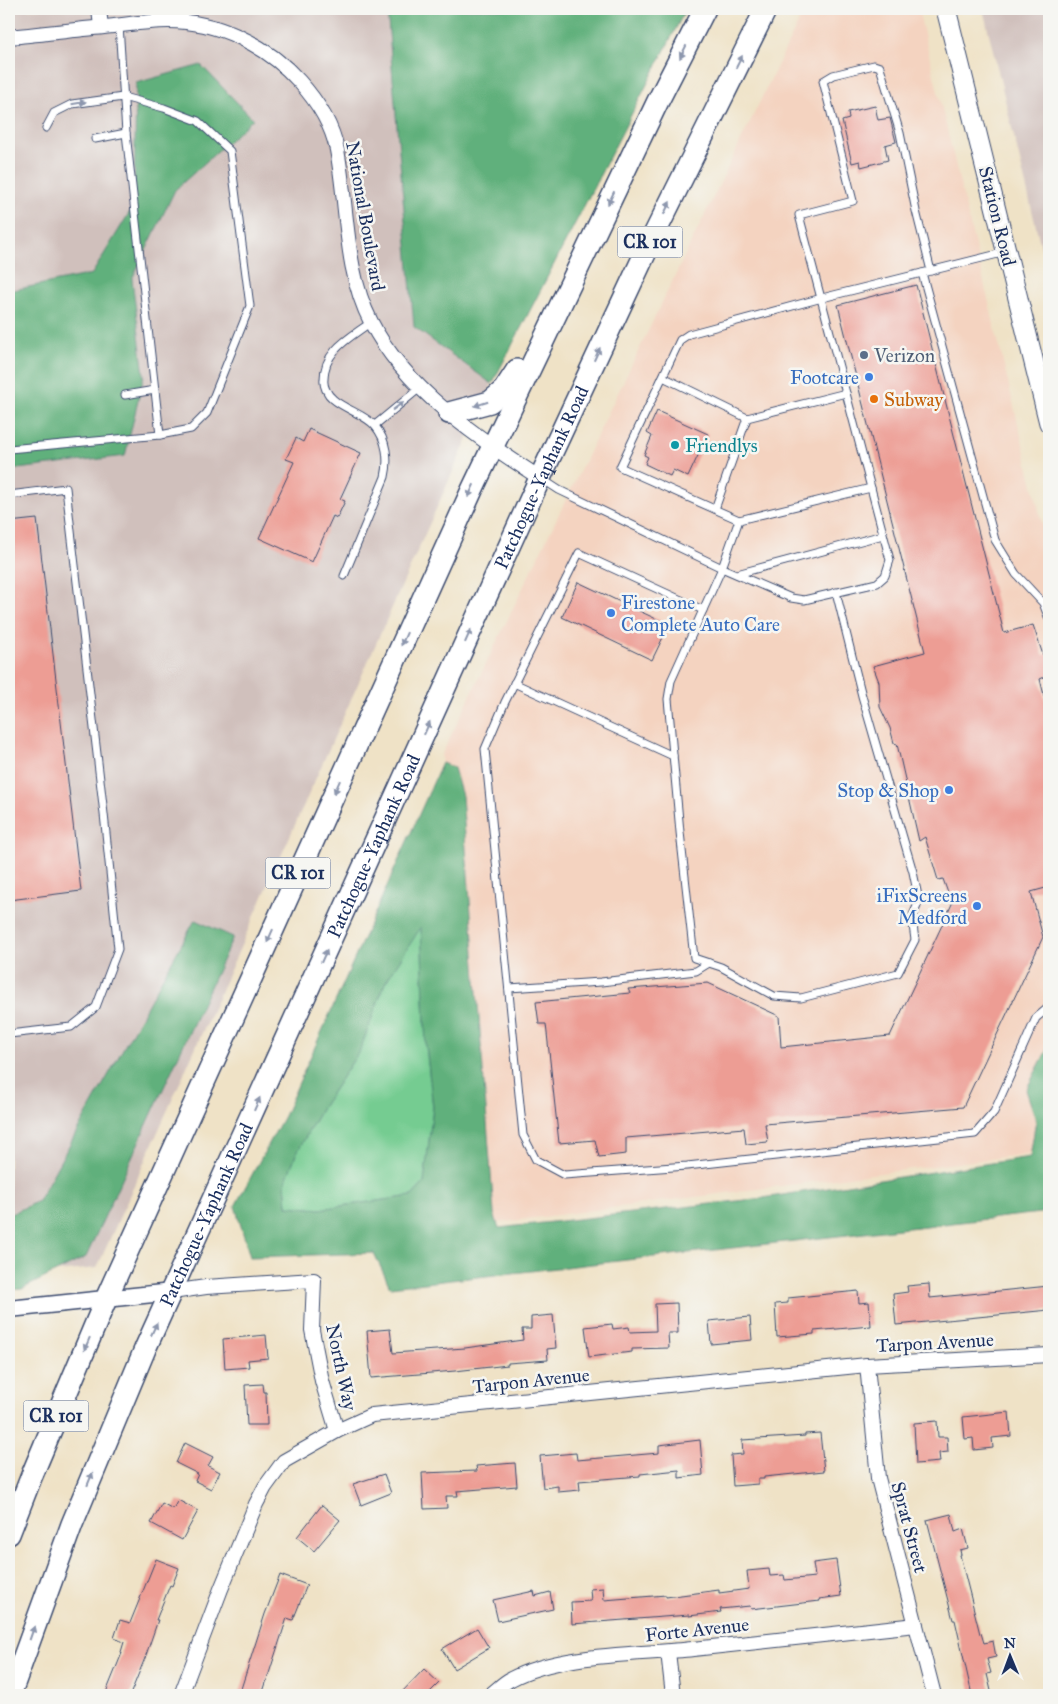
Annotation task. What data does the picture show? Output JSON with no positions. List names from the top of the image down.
{
  "streets": {
    "main road": ["Station Road", "CR 101", "Patchogue-Yaphank Road"],
    "street": [
      "National Boulevard",
      "Tarpon Avenue",
      "North Way",
      "Sprat Street",
      "Forte Avenue"
    ]
  },
  "crossings": [
    ["National Boulevard", "CR 101"],
    ["National Boulevard", "Patchogue-Yaphank Road"],
    ["Patchogue-Yaphank Road", "North Way"],
    ["Tarpon Avenue", "North Way"],
    ["Tarpon Avenue", "Sprat Street"],
    ["Sprat Street", "Forte Avenue"]
  ],
  "places": [
    "Verizon",
    "Footcare",
    "Subway",
    "Friendlys",
    "Firestone Complete Auto Care",
    "Stop & Shop",
    "iFixScreens Medford"
  ],
  "north": "top"
}
